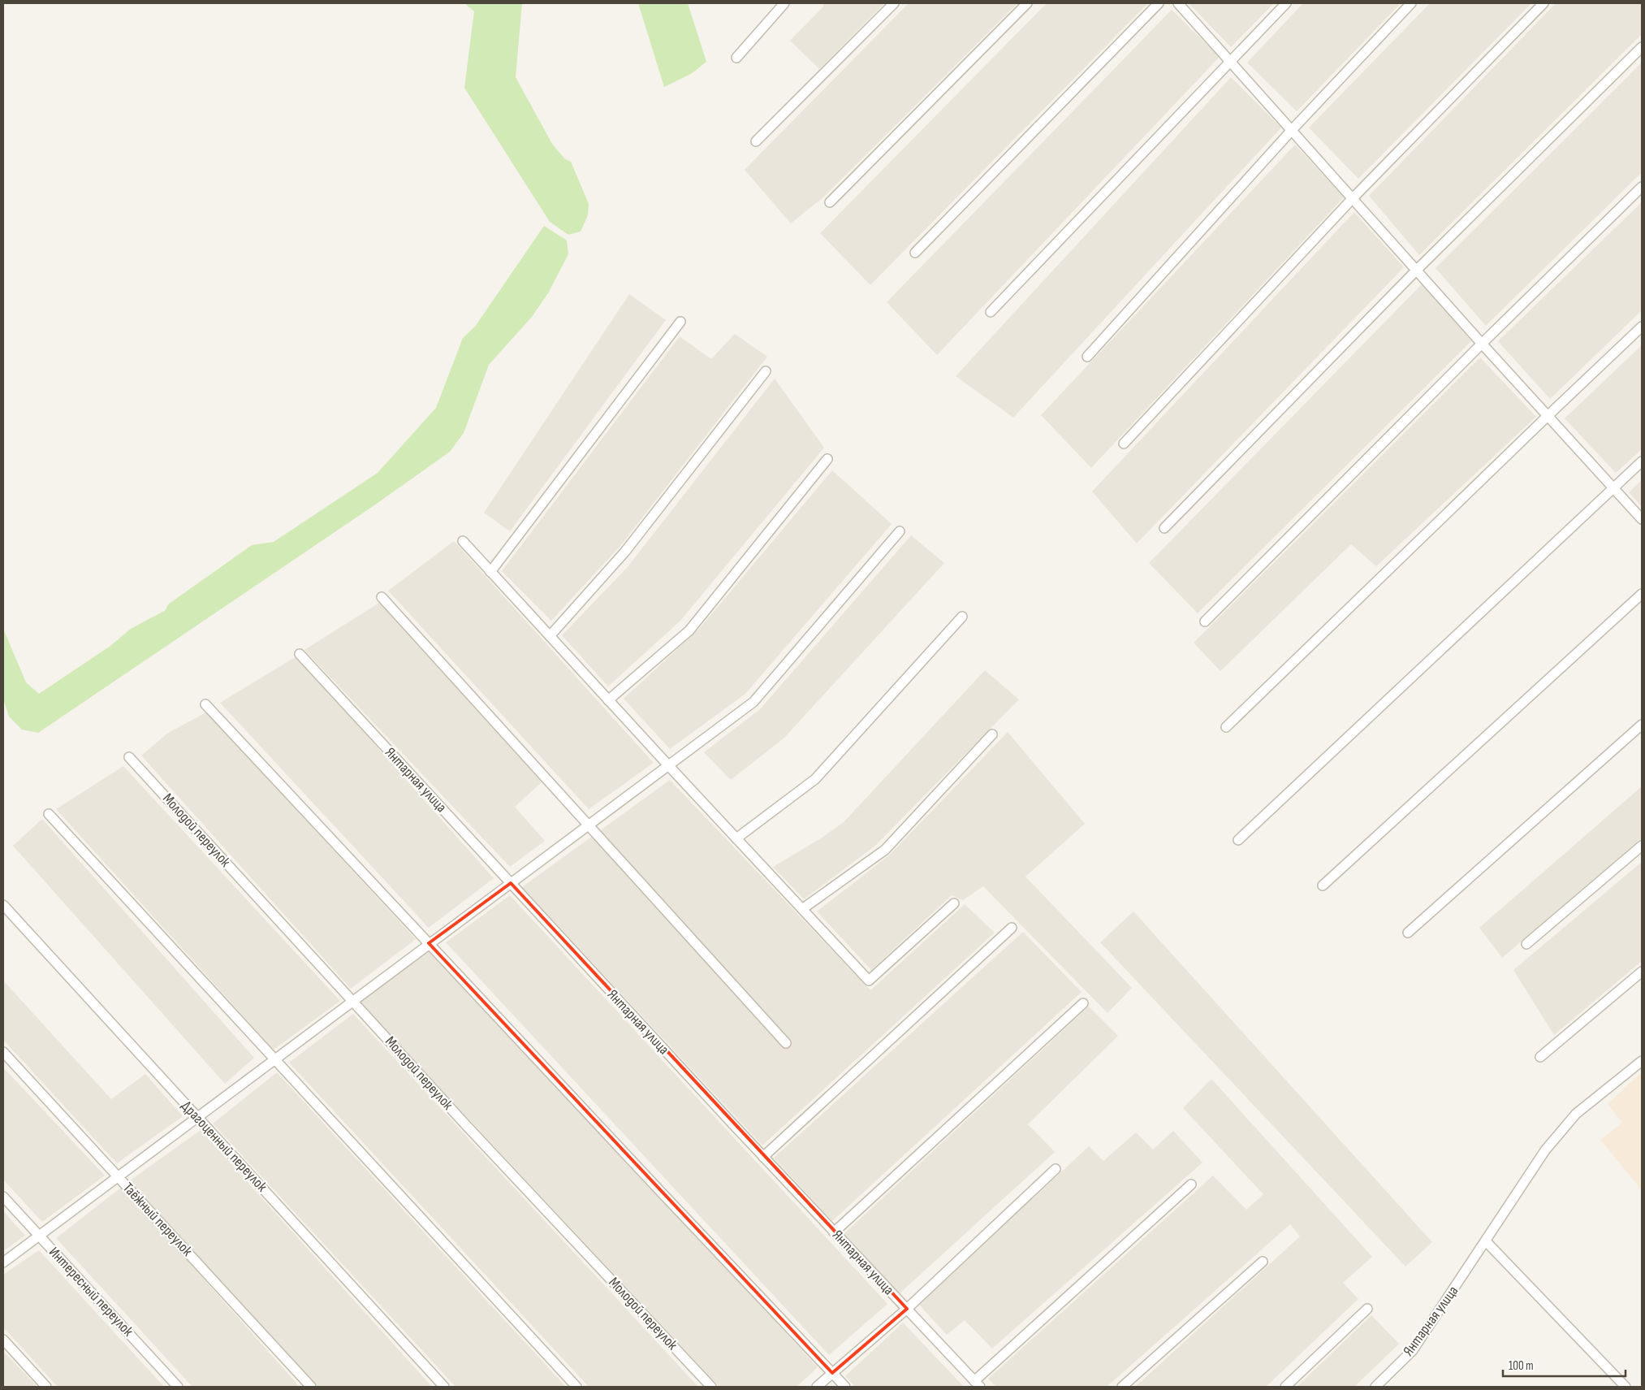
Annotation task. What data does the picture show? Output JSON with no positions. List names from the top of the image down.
{
  "streets": {
    "street": [
      "Янтарная улица",
      "Молодой переулок",
      "Драгоценный переулок",
      "Таёжный переулок",
      "Интересный переулок"
    ]
  },
  "scale_bar": "100 m"
}
